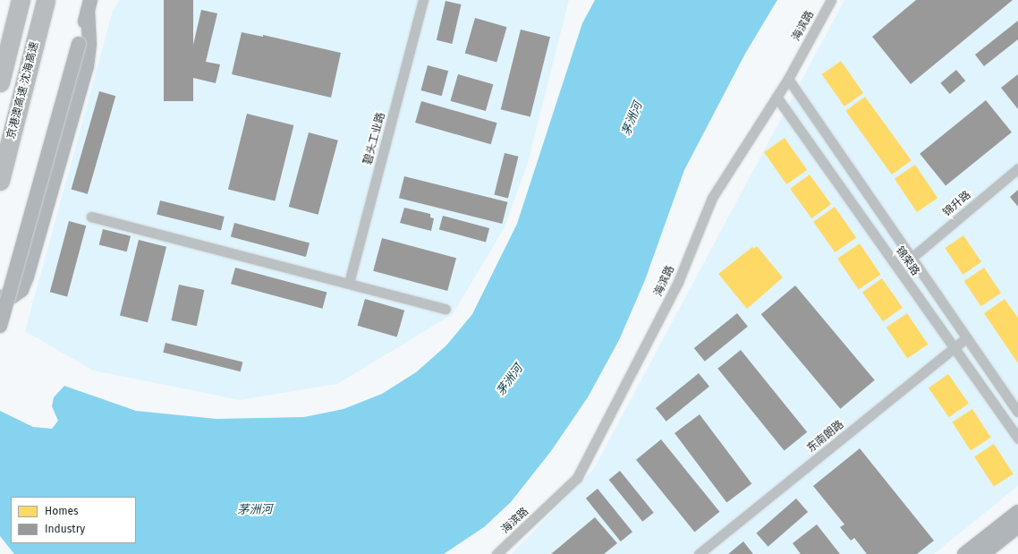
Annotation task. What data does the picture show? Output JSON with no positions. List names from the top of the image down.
{
  "streets": {
    "highway": ["京港澳高速 沈海高速"],
    "street": [
      "海滨路",
      "碧头工业路",
      "锦升路",
      "锦荣路",
      "东南朗路"
    ]
  },
  "crossings": [
    ["海滨路", "锦荣路"],
    ["锦升路", "锦荣路"],
    ["锦荣路", "东南朗路"]
  ],
  "water": ["茅洲河"],
  "legend": ["Homes", "Industry"]
}
